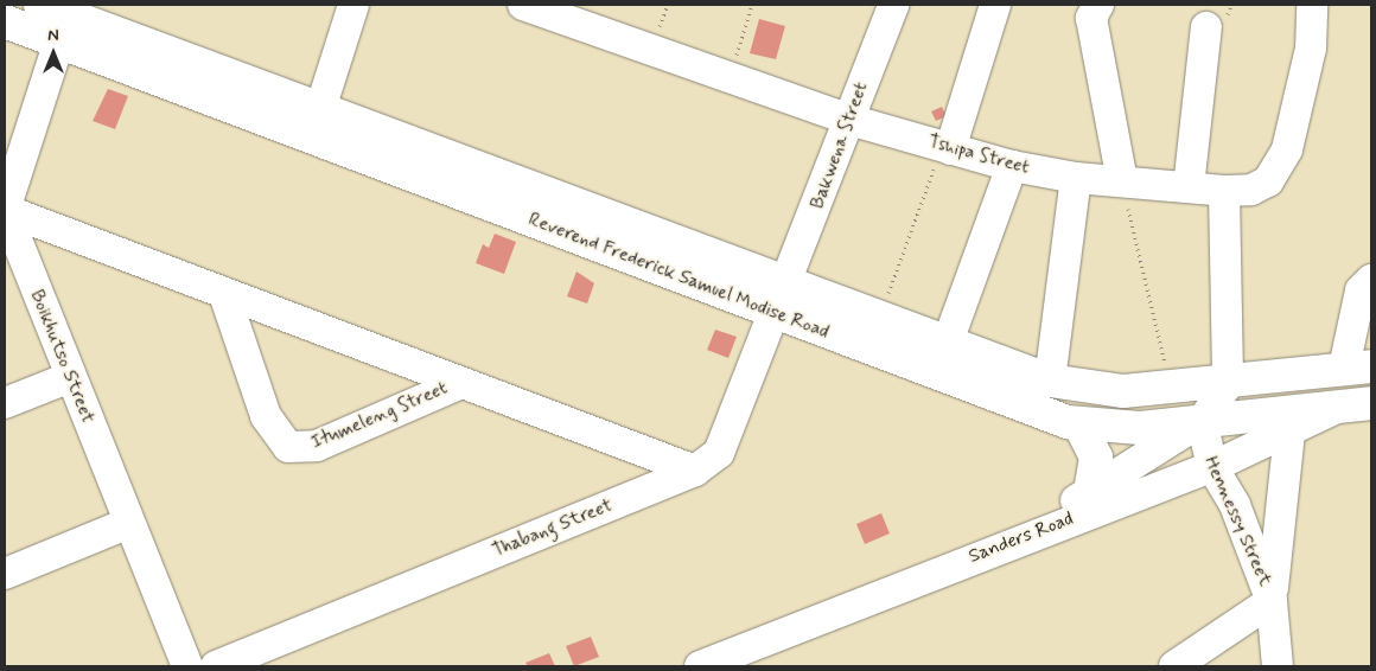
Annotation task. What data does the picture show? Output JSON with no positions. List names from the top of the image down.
{
  "streets": {
    "main road": ["Reverend Frederick Samuel Modise Road"],
    "street": [
      "Bakwena Street",
      "Tshipa Street",
      "Boikhutso Street",
      "Itumeleng Street",
      "Hennessy Street",
      "Thabang Street",
      "Sanders Road"
    ]
  },
  "crossings": [
    ["Bakwena Street", "Tshipa Street"],
    ["Bakwena Street", "Reverend Frederick Samuel Modise Road"],
    ["Bakwena Street", "Thabang Street"],
    ["Reverend Frederick Samuel Modise Road", "Hennessy Street"],
    ["Reverend Frederick Samuel Modise Road", "Thabang Street"],
    ["Reverend Frederick Samuel Modise Road", "Sanders Road"],
    ["Boikhutso Street", "Itumeleng Street"],
    ["Itumeleng Street", "Thabang Street"],
    ["Hennessy Street", "Sanders Road"]
  ],
  "north": "top"
}
